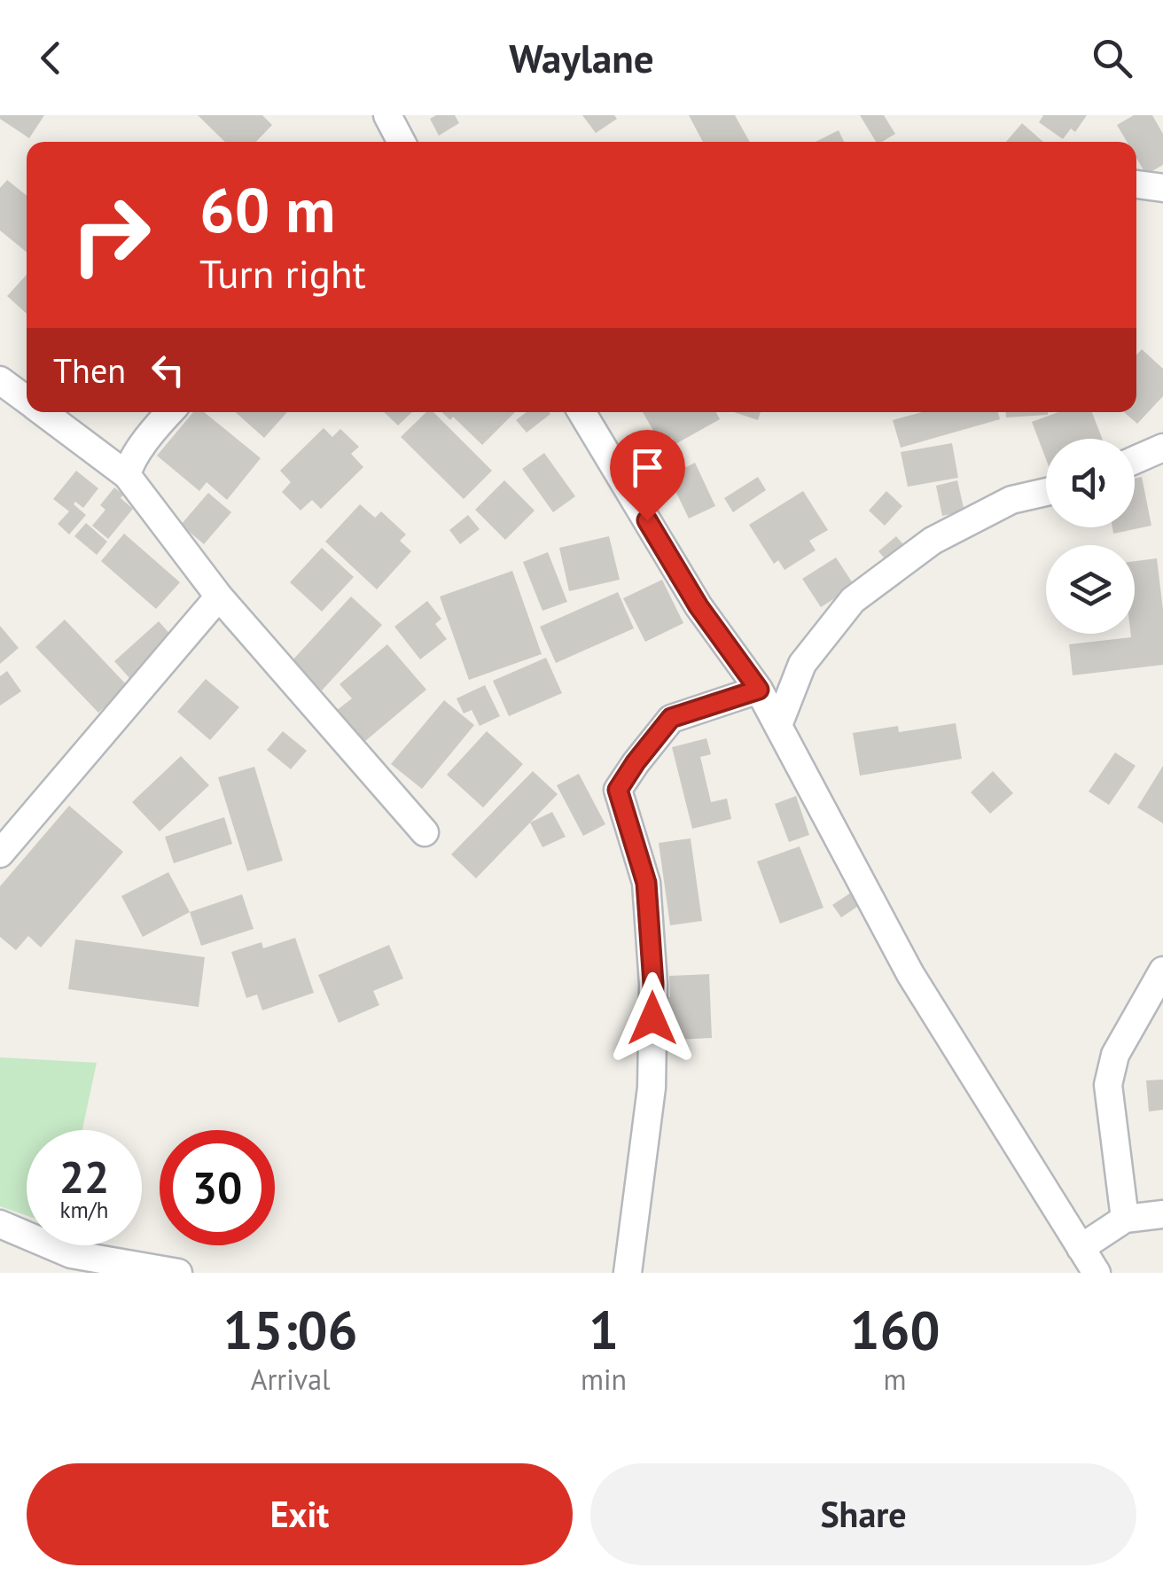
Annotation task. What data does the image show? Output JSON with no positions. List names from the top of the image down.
{
  "page": {
    "header": "Waylane",
    "turn": ["60 m", "Turn right"],
    "then": "Then",
    "speed": "22 km/h",
    "limit": "30",
    "eta": [
      "15:06",
      "Arrival",
      "1",
      "min",
      "160",
      "m"
    ],
    "buttons": ["Exit", "Share"]
  }
}
